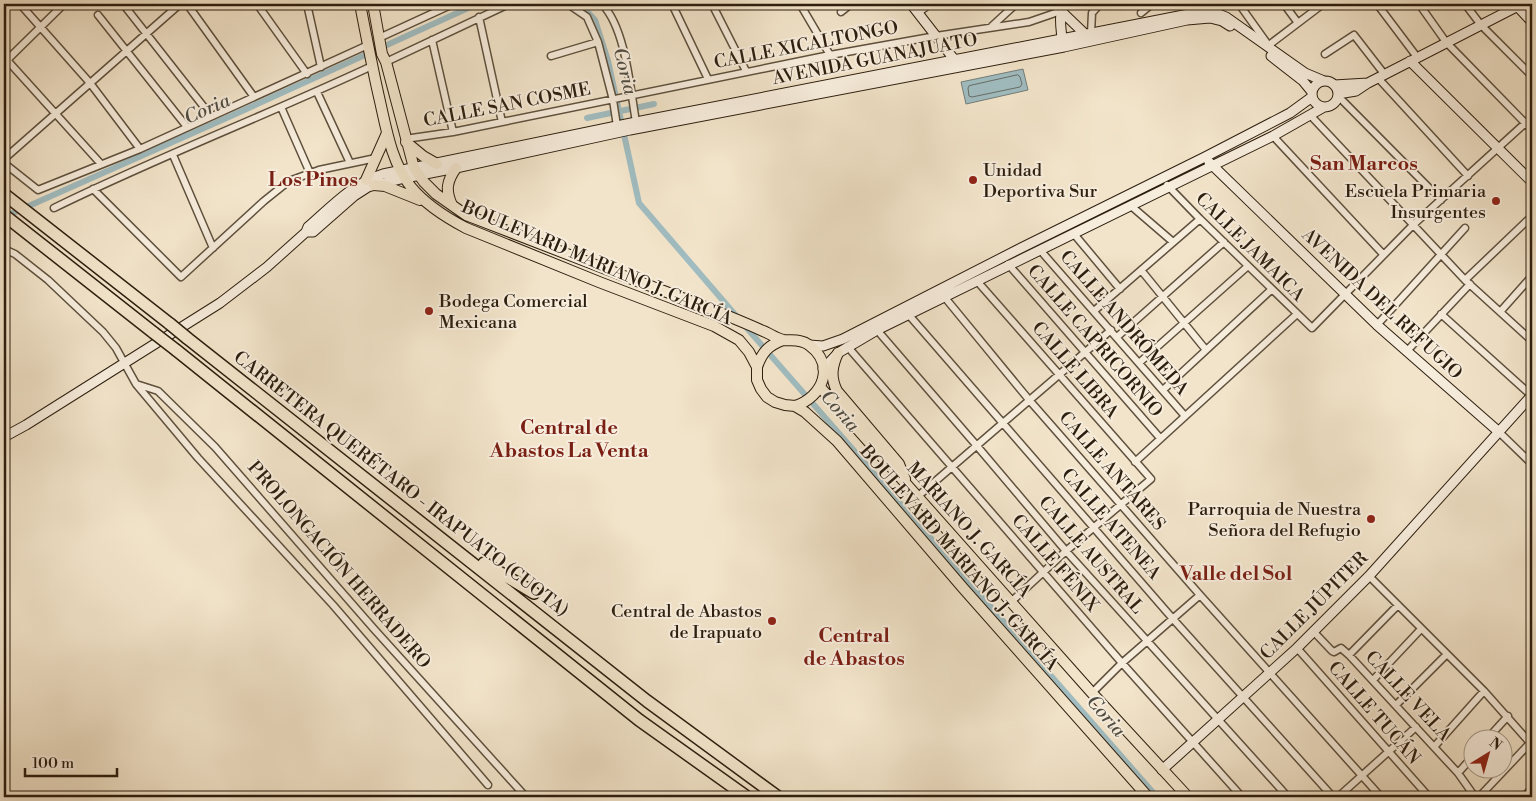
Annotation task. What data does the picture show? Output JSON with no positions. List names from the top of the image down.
{
  "streets": {
    "highway": ["CARRETERA QUERÉTARO - IRAPUATO (CUOTA)"],
    "main road": ["BOULEVARD MARIANO J. GARCÍA", "MARIANO J. GARCÍA"],
    "street": [
      "CALLE XICALTONGO",
      "AVENIDA GUANAJUATO",
      "CALLE SAN COSME",
      "CALLE JAMAICA",
      "AVENIDA DEL REFUGIO",
      "CALLE ANDRÓMEDA",
      "CALLE CAPRICORNIO",
      "CALLE LIBRA",
      "CALLE ANTARES",
      "CALLE ATENEA",
      "CALLE AUSTRAL",
      "CALLE FÉNIX",
      "PROLONGACIÓN HERRADERO",
      "CALLE JÚPITER",
      "CALLE VELA",
      "CALLE TUCÁN"
    ]
  },
  "crossings": [
    ["CALLE XICALTONGO", "CALLE SAN COSME"],
    ["AVENIDA GUANAJUATO", "BOULEVARD MARIANO J. GARCÍA"],
    ["CALLE SAN COSME", "BOULEVARD MARIANO J. GARCÍA"],
    ["CALLE JAMAICA", "AVENIDA DEL REFUGIO"],
    ["BOULEVARD MARIANO J. GARCÍA", "MARIANO J. GARCÍA"],
    ["AVENIDA DEL REFUGIO", "CALLE JÚPITER"],
    ["CALLE LIBRA", "CALLE ANTARES"],
    ["CALLE ANTARES", "CALLE JÚPITER"],
    ["CALLE ATENEA", "CALLE JÚPITER"],
    ["MARIANO J. GARCÍA", "CALLE JÚPITER"],
    ["CALLE AUSTRAL", "CALLE JÚPITER"],
    ["CALLE FÉNIX", "CALLE JÚPITER"],
    ["CALLE JÚPITER", "CALLE VELA"],
    ["CALLE JÚPITER", "CALLE TUCÁN"]
  ],
  "districts": [
    "San Marcos",
    "Los Pinos",
    "Central de Abastos La Venta",
    "Valle del Sol",
    "Central de Abastos"
  ],
  "water": ["Coria"],
  "places": [
    "Unidad Deportiva Sur",
    "Escuela Primaria Insurgentes",
    "Bodega Comercial Mexicana",
    "Parroquia de Nuestra Señora del Refugio",
    "Central de Abastos de Irapuato"
  ],
  "scale_bar": "100 m",
  "north": "top right"
}
